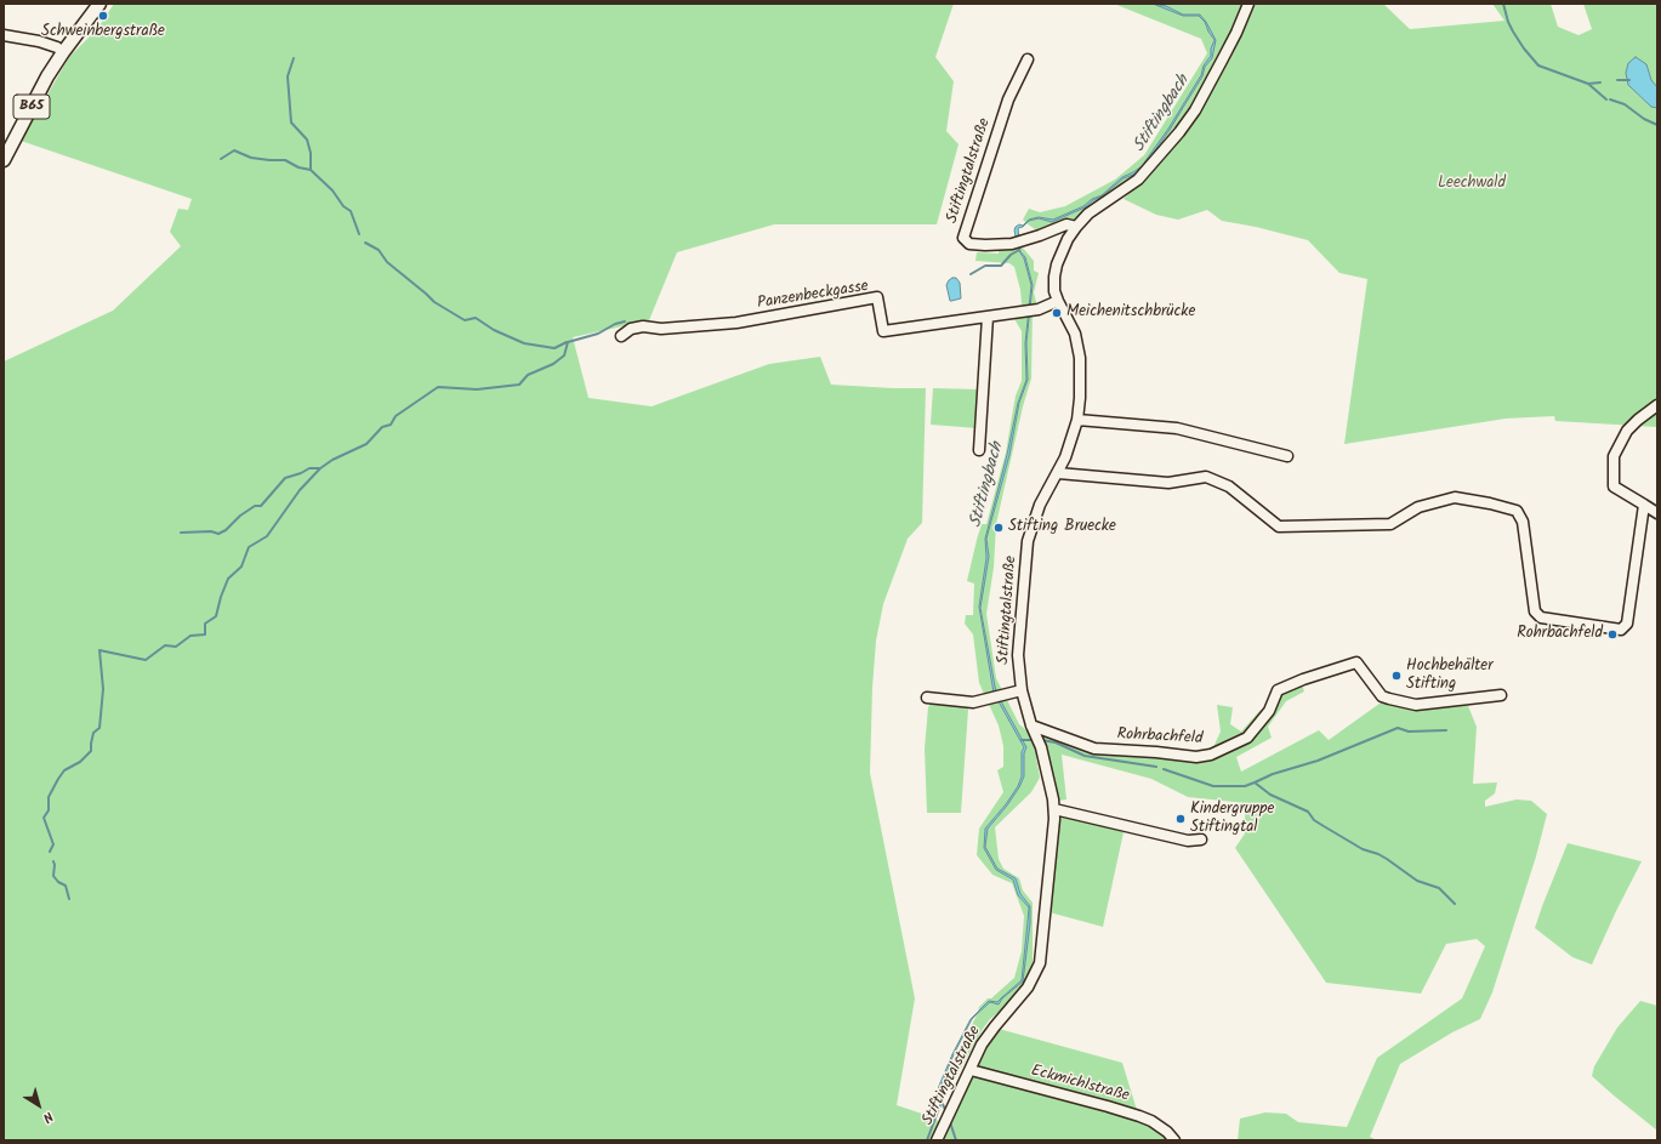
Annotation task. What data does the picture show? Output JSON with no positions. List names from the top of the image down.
{
  "streets": {
    "main road": ["B65"],
    "street": [
      "Stiftingtalstraße",
      "Panzenbeckgasse",
      "Rohrbachfeld",
      "Eckmichlstraße"
    ]
  },
  "crossings": [
    ["Stiftingtalstraße", "Panzenbeckgasse"],
    ["Stiftingtalstraße", "Rohrbachfeld"],
    ["Stiftingtalstraße", "Eckmichlstraße"]
  ],
  "water": ["Stiftingbach"],
  "parks": ["Leechwald"],
  "places": [
    "Schweinbergstraße",
    "Meichenitschbrücke",
    "Stifting Bruecke",
    "Rohrbachfeld",
    "Hochbehälter Stifting",
    "Kindergruppe Stiftingtal"
  ],
  "north": "bottom right"
}
